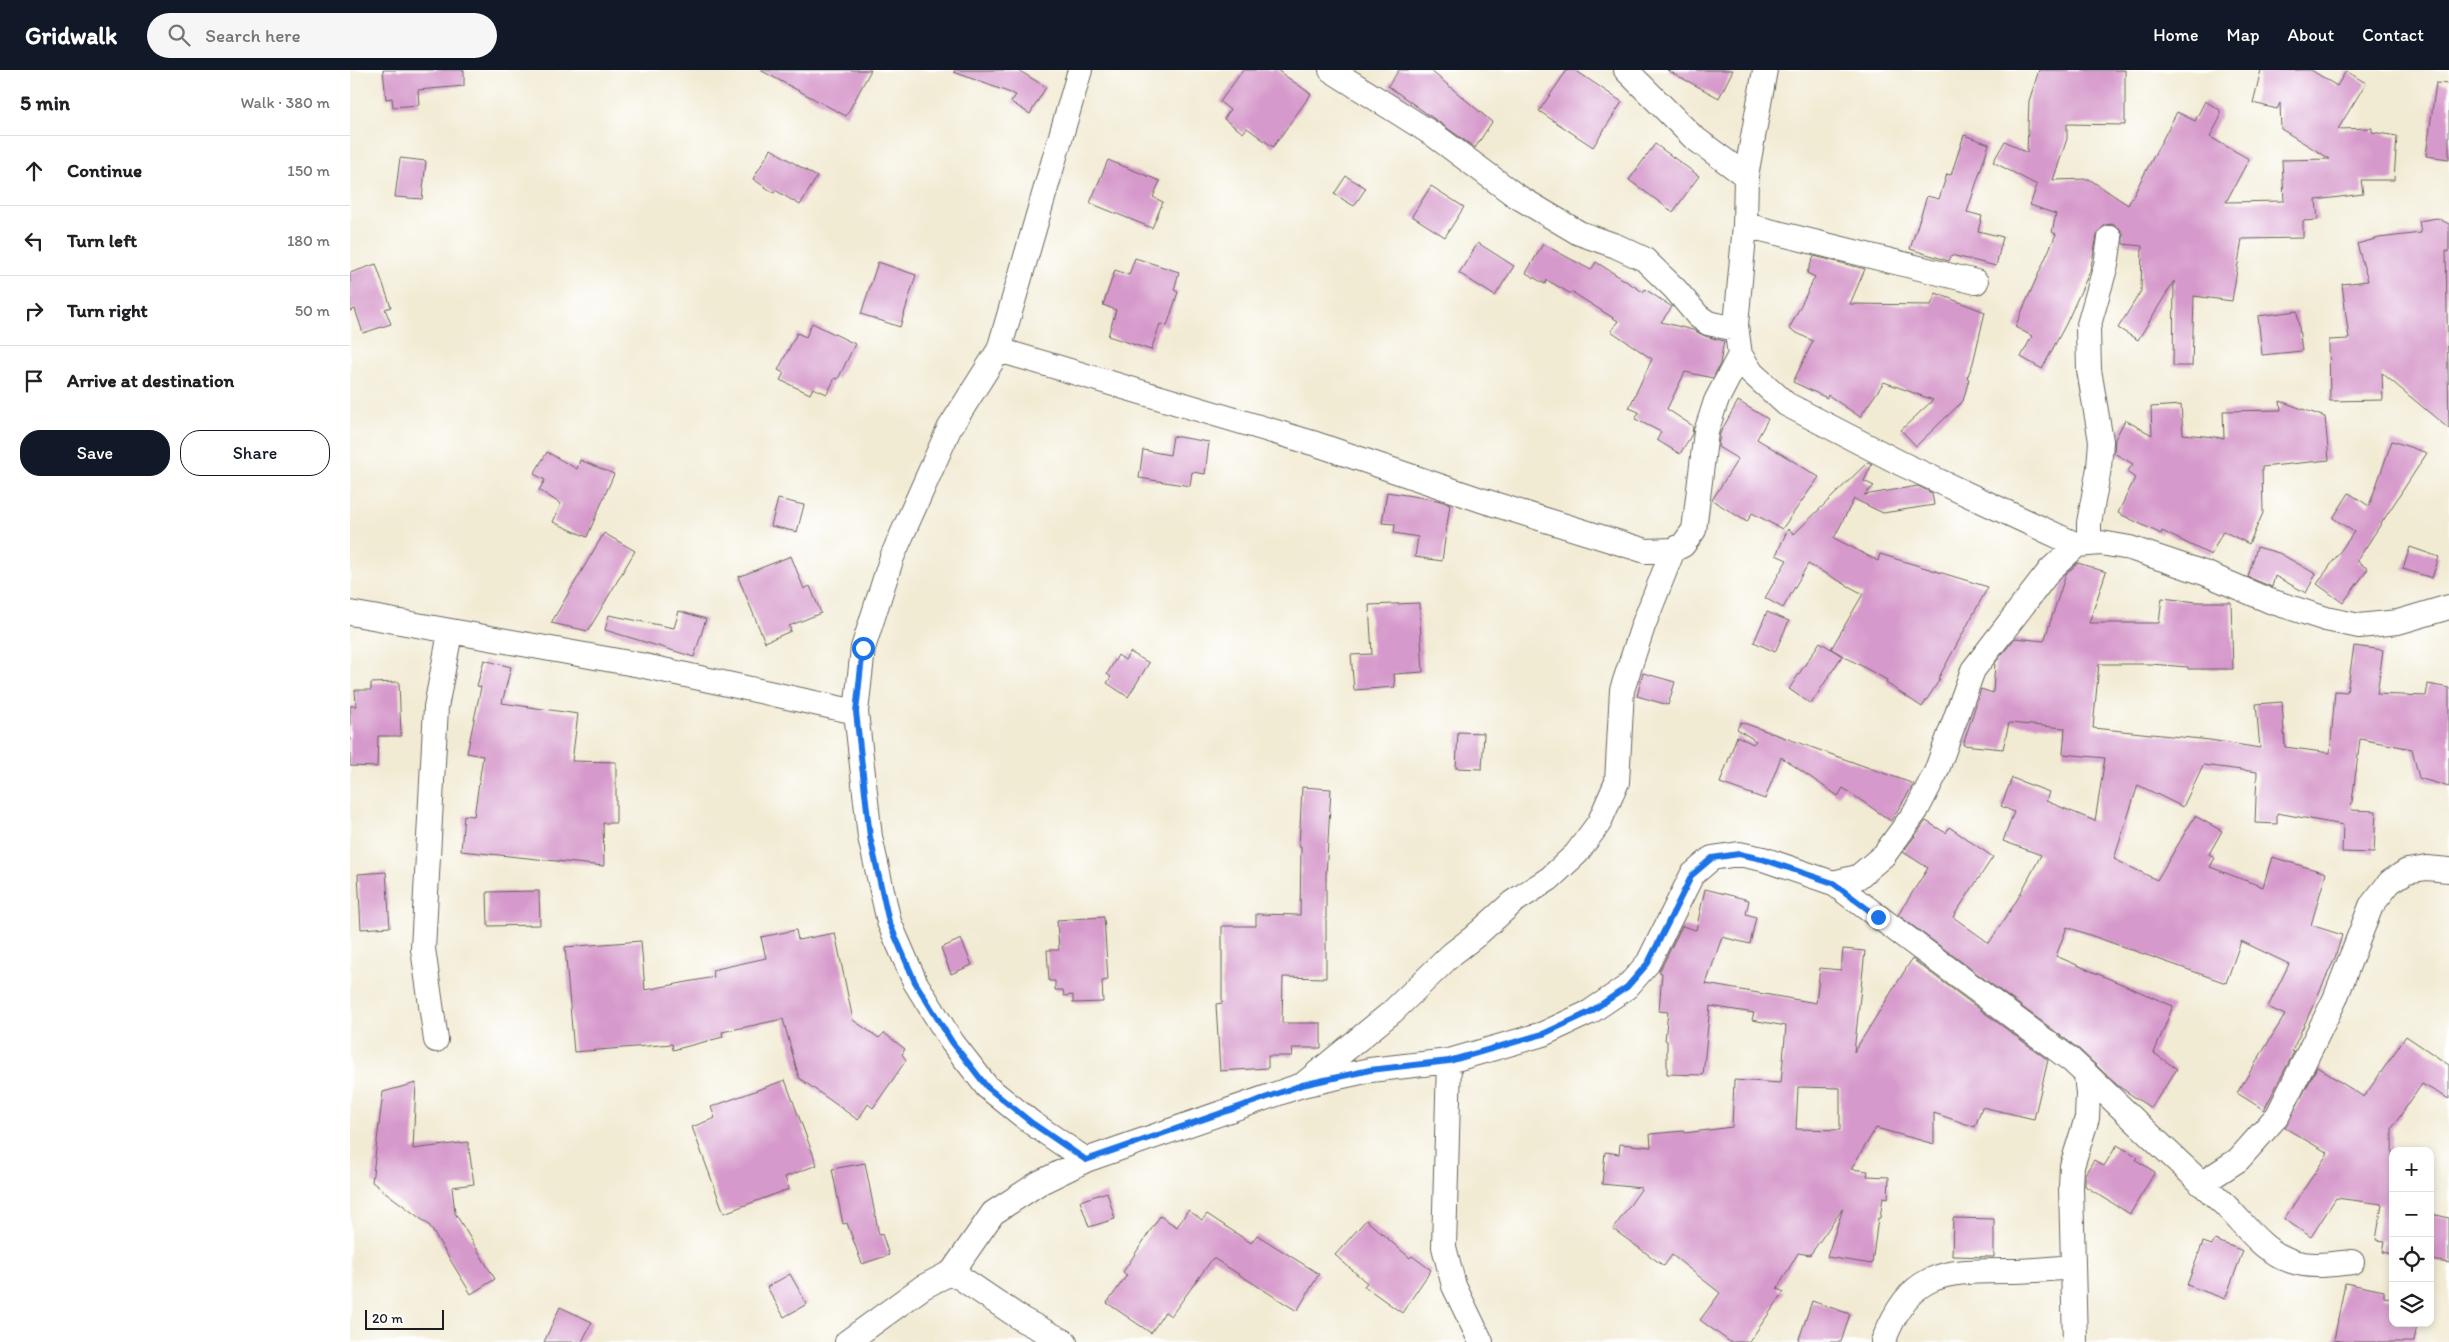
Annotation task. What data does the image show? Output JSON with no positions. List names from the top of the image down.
{
  "scale_bar": "20 m",
  "page": {
    "header": "Gridwalk",
    "search": "Search here",
    "nav": [
      "Home",
      "Map",
      "About",
      "Contact"
    ],
    "heading": ["5 min", "Walk · 380 m"],
    "list": [
      ["Continue", "150 m"],
      ["Turn left", "180 m"],
      ["Turn right", "50 m"],
      "Arrive at destination"
    ],
    "buttons": ["Save", "Share"],
    "map_buttons": ["+", "−"],
    "scale": "20 m"
  }
}
